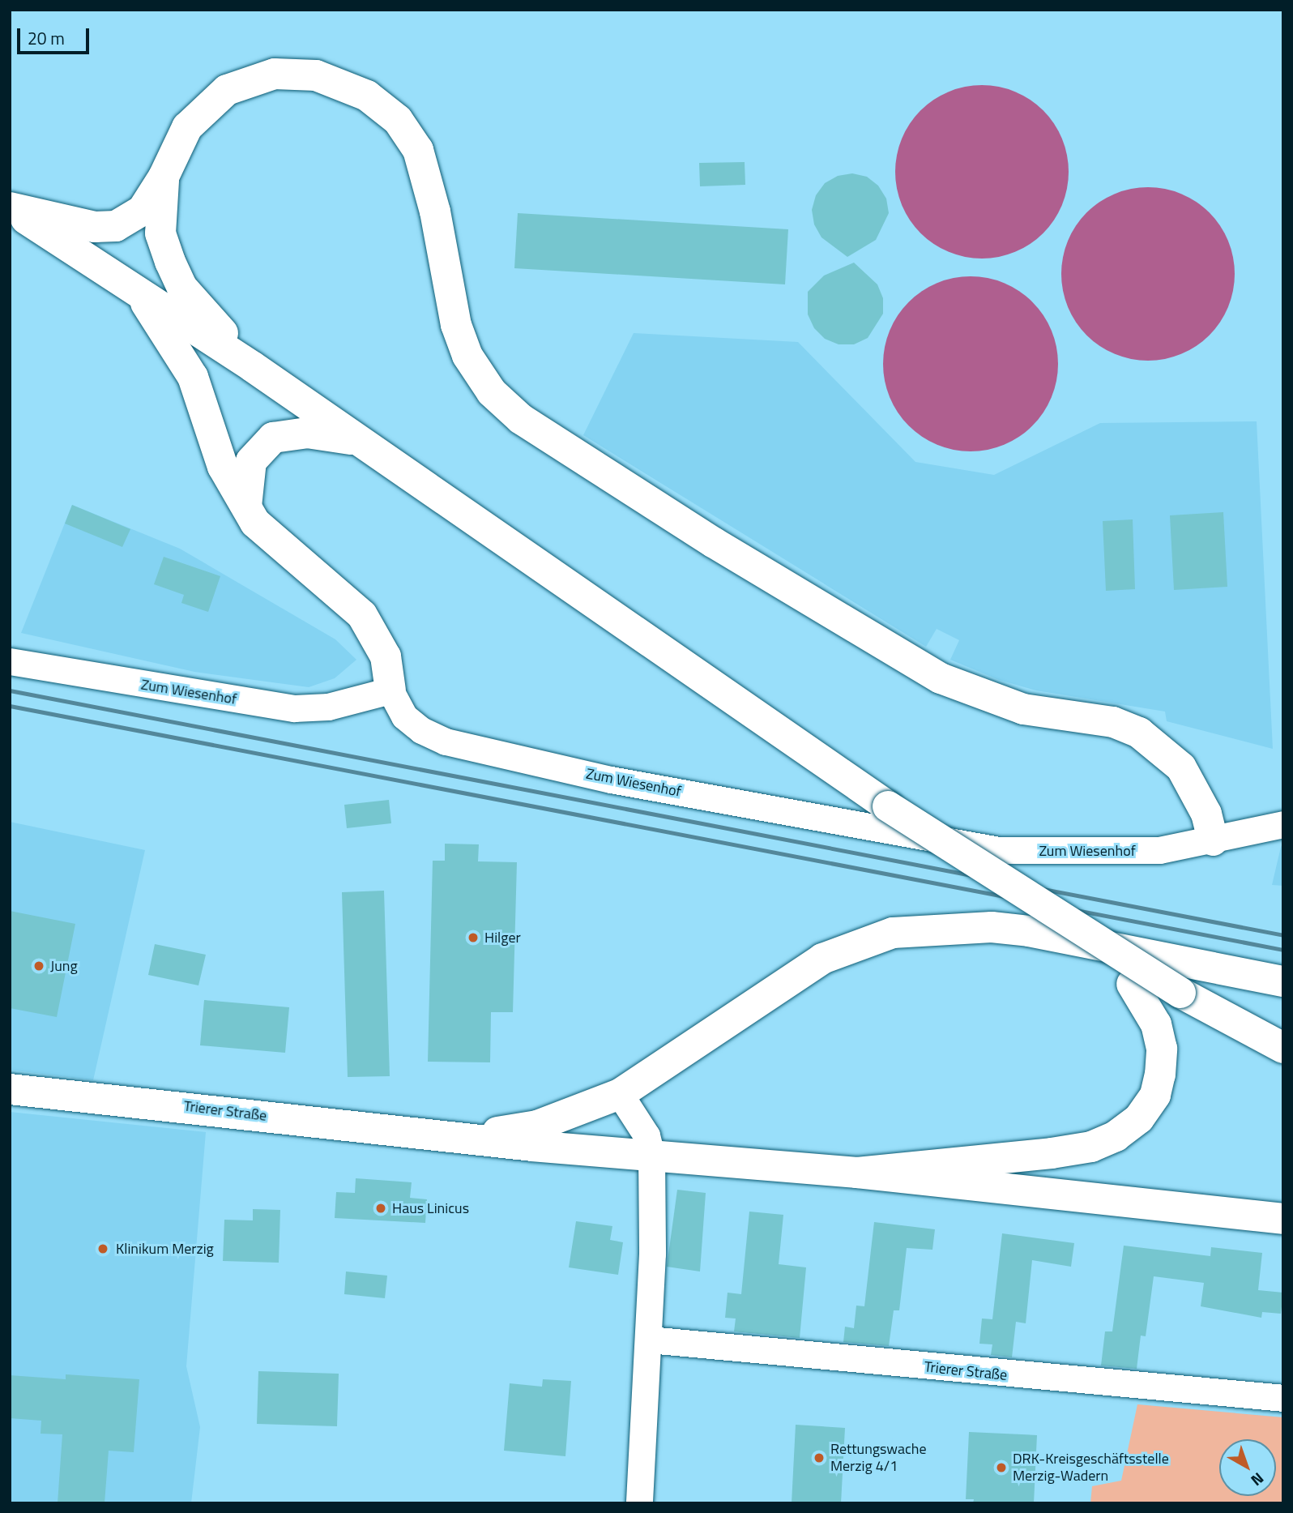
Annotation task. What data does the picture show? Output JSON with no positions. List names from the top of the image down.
{
  "streets": {
    "main road": ["Trierer Straße"],
    "street": ["Zum Wiesenhof"]
  },
  "places": [
    "Hilger",
    "Jung",
    "Haus Linicus",
    "Klinikum Merzig",
    "Rettungswache Merzig 4/1",
    "DRK-Kreisgeschäftsstelle Merzig-Wadern"
  ],
  "scale_bar": "20 m",
  "north": "bottom right"
}
